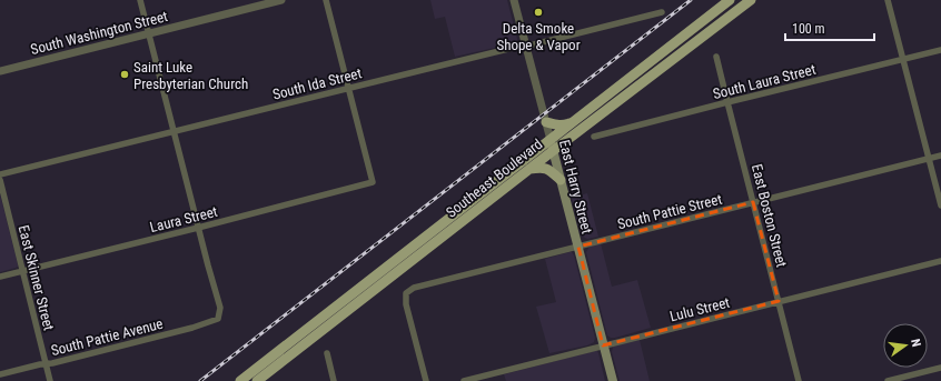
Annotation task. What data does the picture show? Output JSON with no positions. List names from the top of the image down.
{
  "streets": {
    "main road": ["Southeast Boulevard", "East Harry Street"],
    "street": [
      "South Washington Street",
      "South Laura Street",
      "South Ida Street",
      "South Pattie Street",
      "East Boston Street",
      "Laura Street",
      "East Skinner Street",
      "Lulu Street",
      "South Pattie Avenue"
    ]
  },
  "crossings": [
    ["South Laura Street", "East Boston Street"],
    ["South Ida Street", "East Harry Street"],
    ["South Ida Street", "Laura Street"],
    ["Southeast Boulevard", "East Harry Street"],
    ["East Harry Street", "South Pattie Street"],
    ["East Harry Street", "Lulu Street"],
    ["South Pattie Street", "East Boston Street"],
    ["East Boston Street", "Lulu Street"],
    ["Laura Street", "East Skinner Street"],
    ["Laura Street", "South Pattie Avenue"],
    ["East Skinner Street", "South Pattie Avenue"]
  ],
  "places": ["Delta Smoke Shope & Vapor", "Saint Luke Presbyterian Church"],
  "scale_bar": "100 m",
  "north": "right"
}
